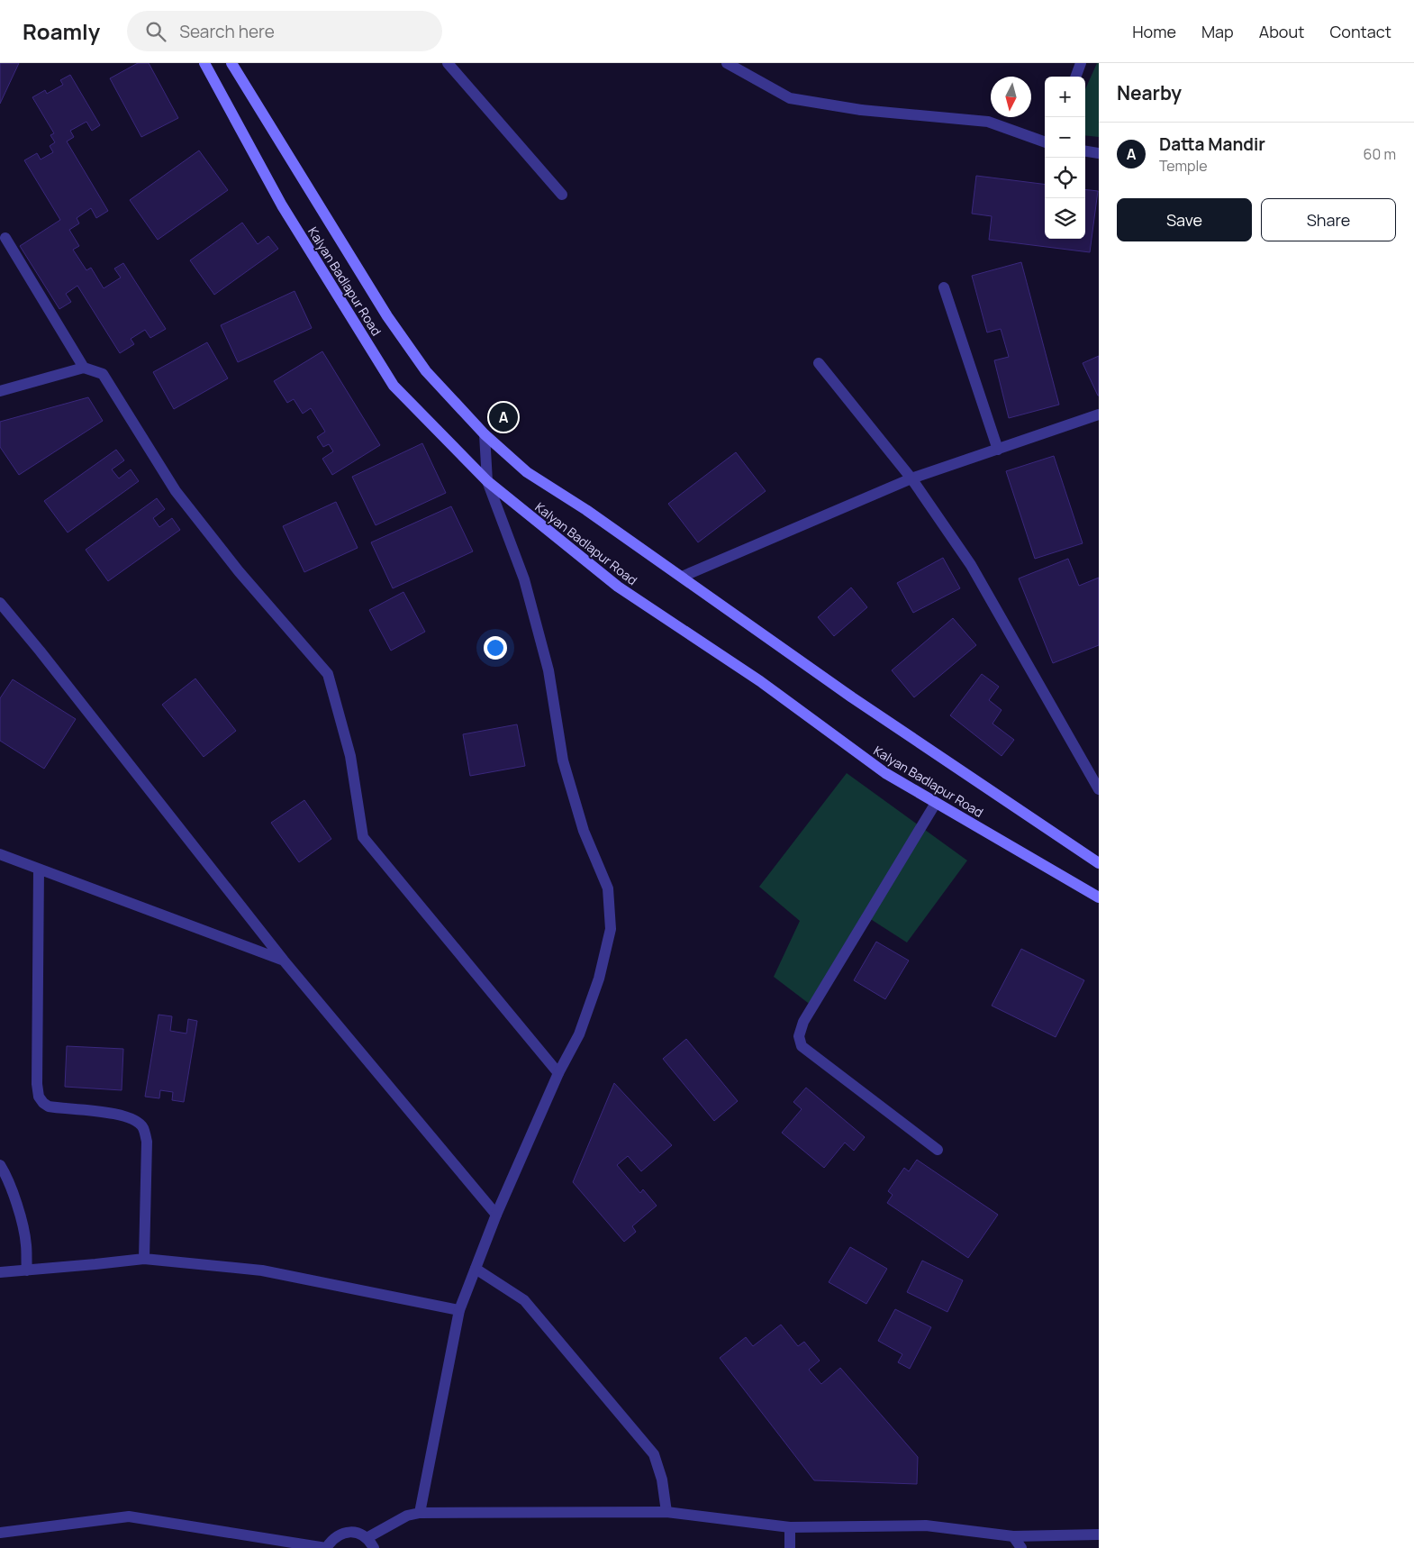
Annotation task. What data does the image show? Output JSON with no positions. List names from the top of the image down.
{
  "streets": {
    "main road": ["Kalyan Badlapur Road"]
  },
  "north": "bottom",
  "page": {
    "header": "Roamly",
    "search": "Search here",
    "nav": [
      "Home",
      "Map",
      "About",
      "Contact"
    ],
    "heading": "Nearby",
    "map_buttons": ["+", "−"],
    "list": [
      {
        "mark": "A",
        "name": "Datta Mandir",
        "note": "Temple",
        "value": "60 m"
      }
    ],
    "buttons": ["Save", "Share"],
    "pins": "A"
  }
}
